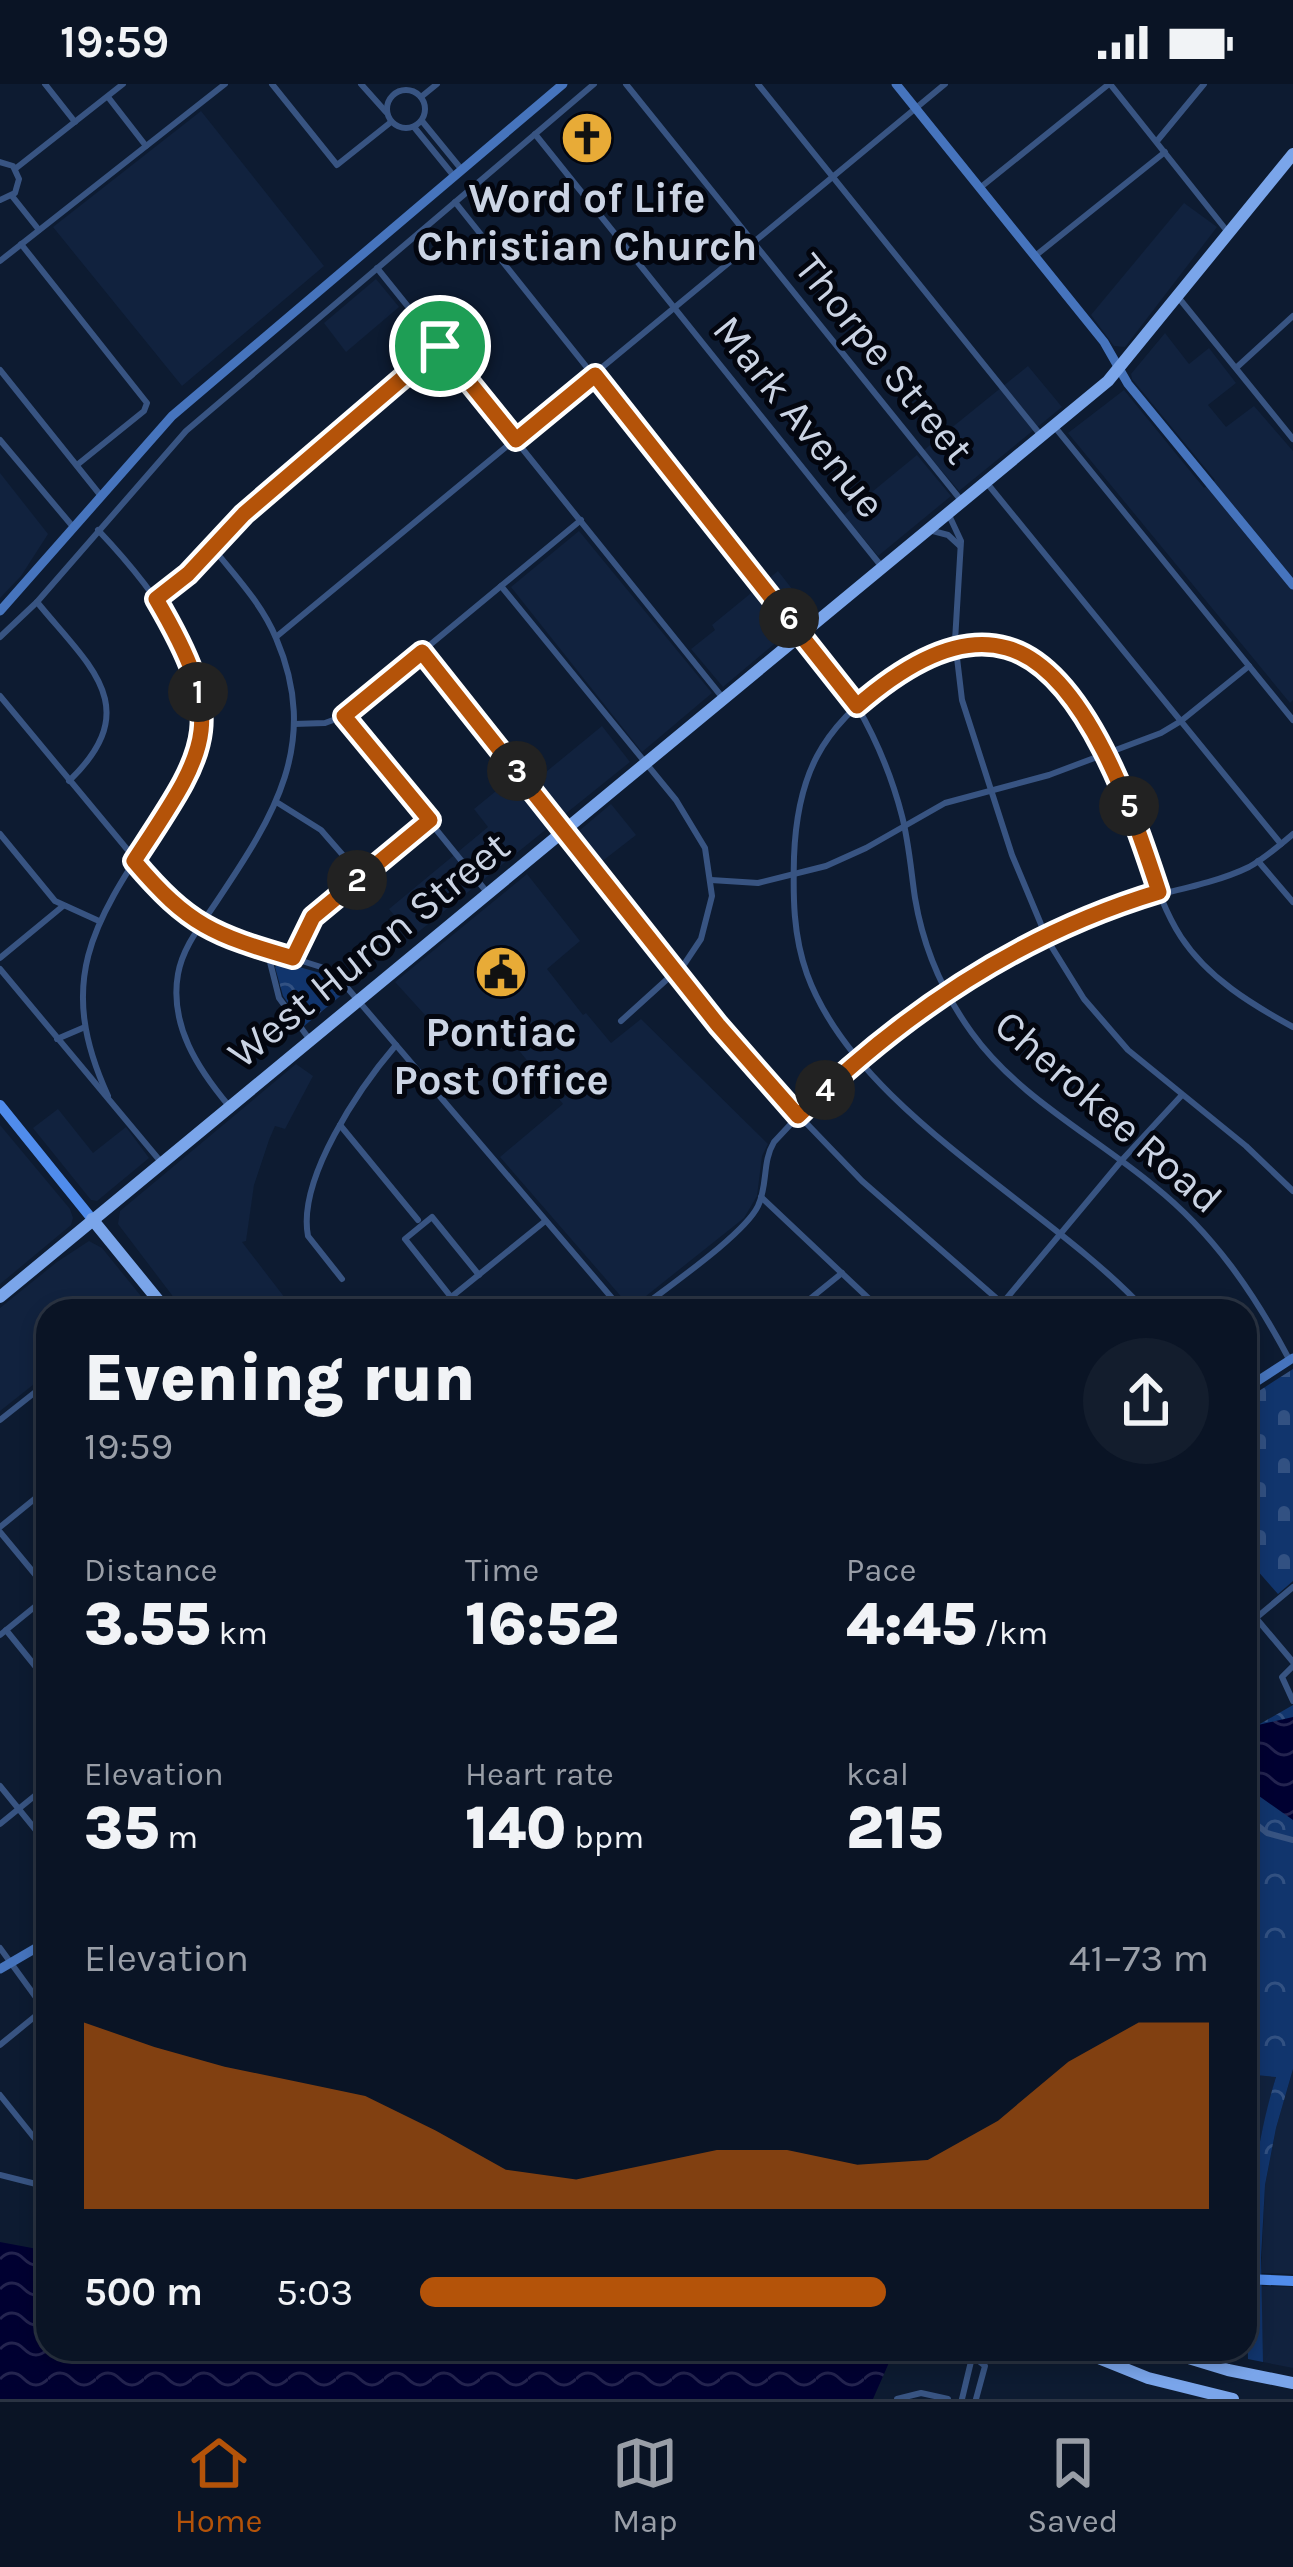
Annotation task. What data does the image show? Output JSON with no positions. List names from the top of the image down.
{
  "streets": {
    "highway": ["West Huron Street"],
    "street": ["Thorpe Street", "Mark Avenue", "Cherokee Road"]
  },
  "crossings": [
    ["Thorpe Street", "West Huron Street"],
    ["Mark Avenue", "West Huron Street"],
    ["West Huron Street", "Cherokee Road"]
  ],
  "places": {
    "church": ["Word of Life Christian Church"],
    "public building": ["Pontiac Post Office"]
  },
  "page": {
    "status": "19:59",
    "pins": [
      "6",
      "1",
      "3",
      "5",
      "2",
      "4"
    ],
    "heading": ["Evening run", "19:59"],
    "stats": [
      ["Distance", "3.55 km"],
      ["Time", "16:52"],
      ["Pace", "4:45 /km"],
      ["Elevation", "35 m"],
      ["Heart rate", "140 bpm"],
      ["kcal", "215"]
    ],
    "chart": ["Elevation", "41–73 m"],
    "list": [
      {
        "name": "500 m",
        "note": "5:03"
      }
    ],
    "tabs": ["Home", "Map", "Saved"]
  }
}
